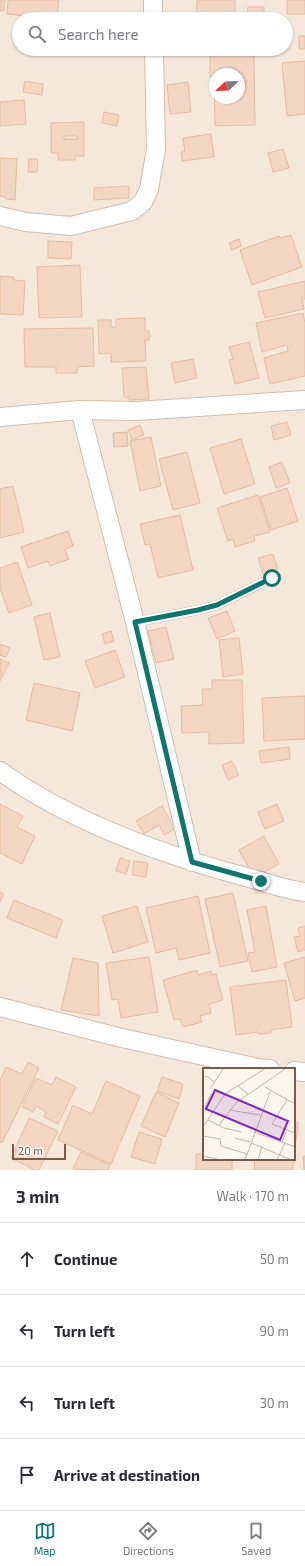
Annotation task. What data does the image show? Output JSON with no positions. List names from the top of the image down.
{
  "scale_bar": "20 m",
  "north": "bottom left",
  "page": {
    "search": "Search here",
    "scale": "20 m",
    "heading": ["3 min", "Walk · 170 m"],
    "list": [
      ["Continue", "50 m"],
      ["Turn left", "90 m"],
      ["Turn left", "30 m"],
      "Arrive at destination"
    ],
    "nav": ["Map", "Directions", "Saved"]
  }
}
